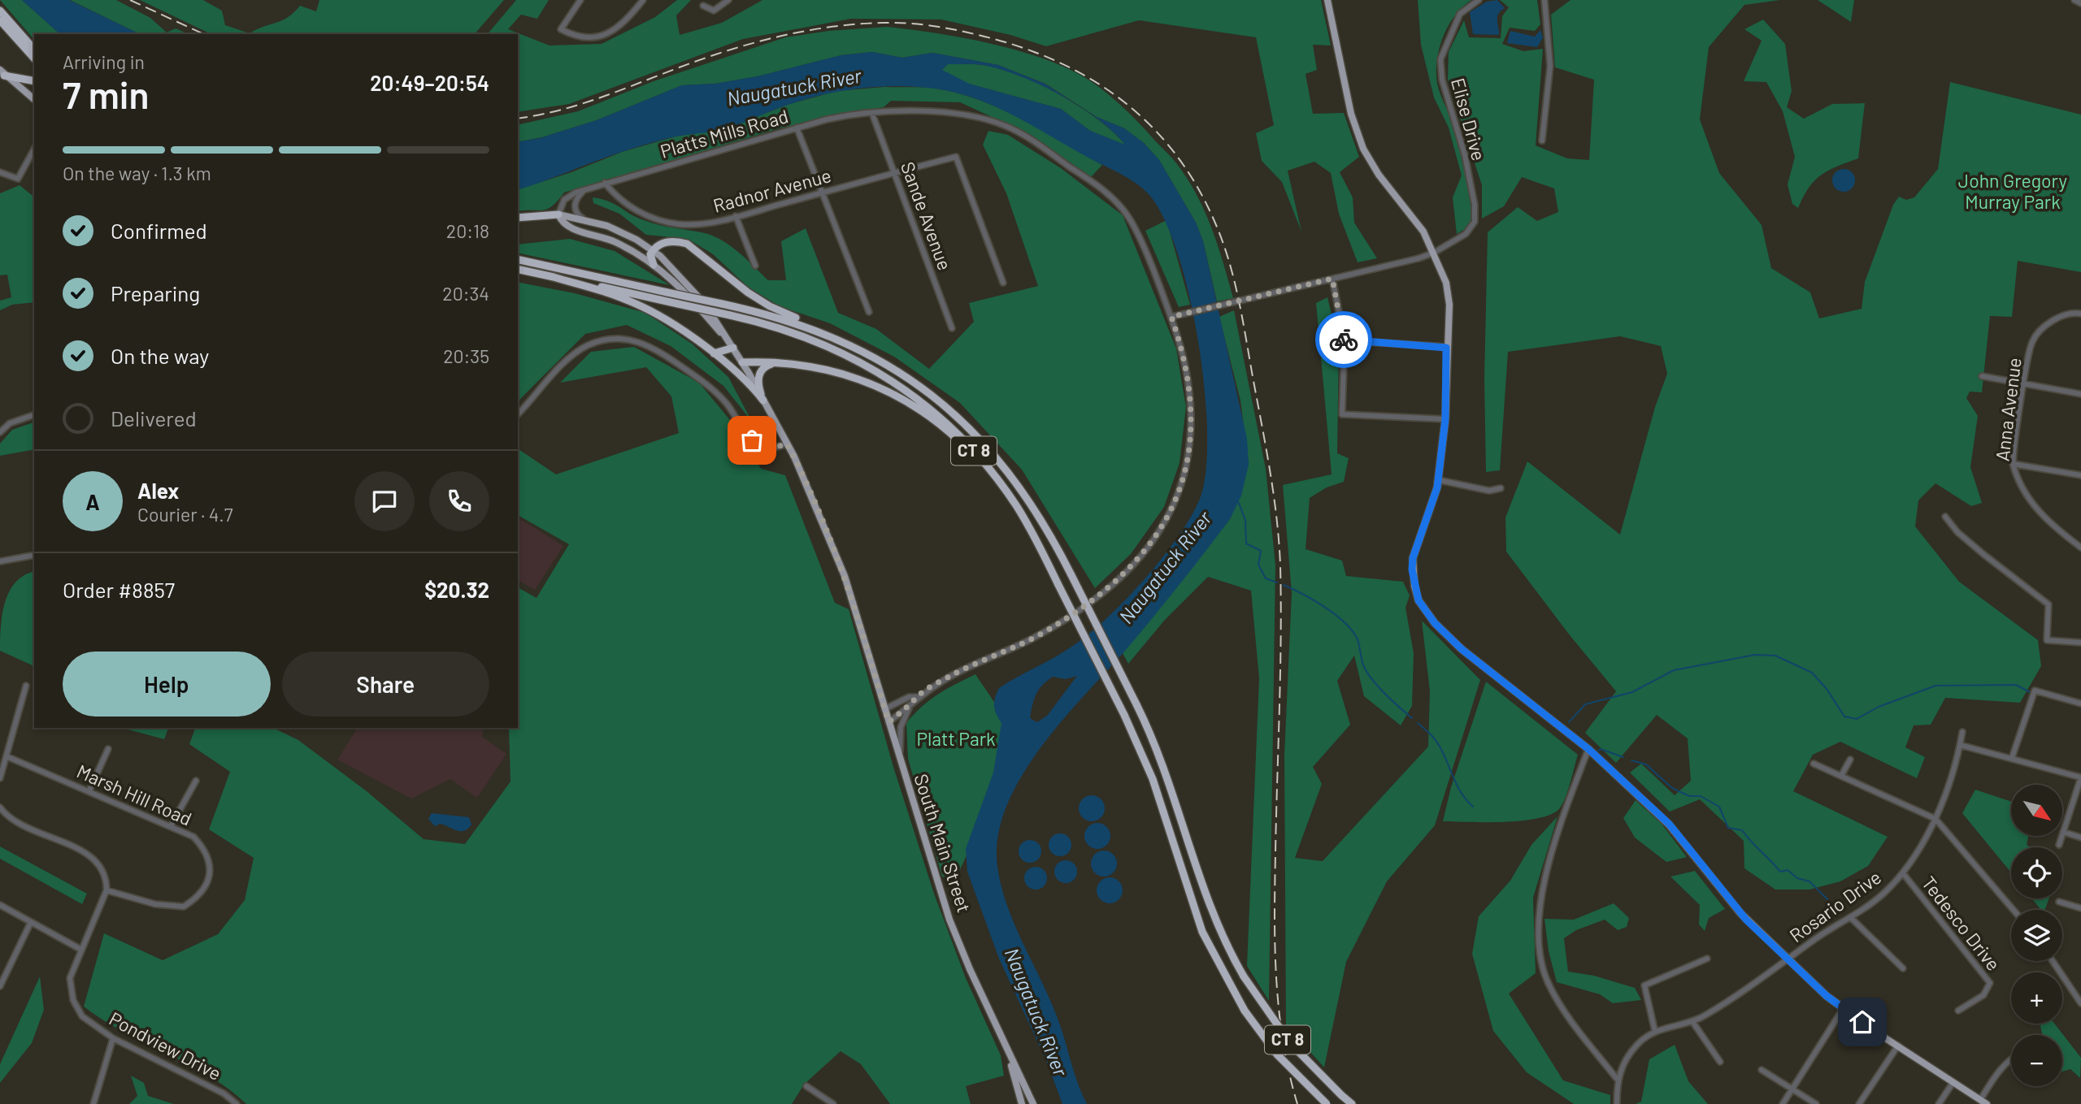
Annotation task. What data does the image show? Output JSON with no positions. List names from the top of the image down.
{
  "streets": {
    "highway": ["CT 8"],
    "main road": ["South Main Street"],
    "street": [
      "Elise Drive",
      "Platts Mills Road",
      "Radnor Avenue",
      "Sande Avenue",
      "Anna Avenue",
      "Marsh Hill Road",
      "Rosario Drive",
      "Tedesco Drive",
      "Pondview Drive"
    ]
  },
  "crossings": [
    ["Platts Mills Road", "Radnor Avenue"],
    ["Platts Mills Road", "Sande Avenue"],
    ["Platts Mills Road", "South Main Street"],
    ["Radnor Avenue", "Sande Avenue"],
    ["Marsh Hill Road", "Pondview Drive"],
    ["Rosario Drive", "Tedesco Drive"]
  ],
  "water": ["Naugatuck River"],
  "parks": ["John Gregory Murray Park", "Platt Park"],
  "north": "bottom right",
  "page": {
    "heading": ["7 min", "Arriving in", "20:49–20:54"],
    "panel": [
      "Alex",
      "Courier · 4.7",
      "Order #8857",
      "$20.32"
    ],
    "bar": "On the way · 1.3 km",
    "list": [
      ["Confirmed", "20:18"],
      ["Preparing", "20:34"],
      ["On the way", "20:35"],
      "Delivered"
    ],
    "round": "A",
    "buttons": ["Help", "Share"],
    "map_buttons": ["+", "−"]
  }
}
